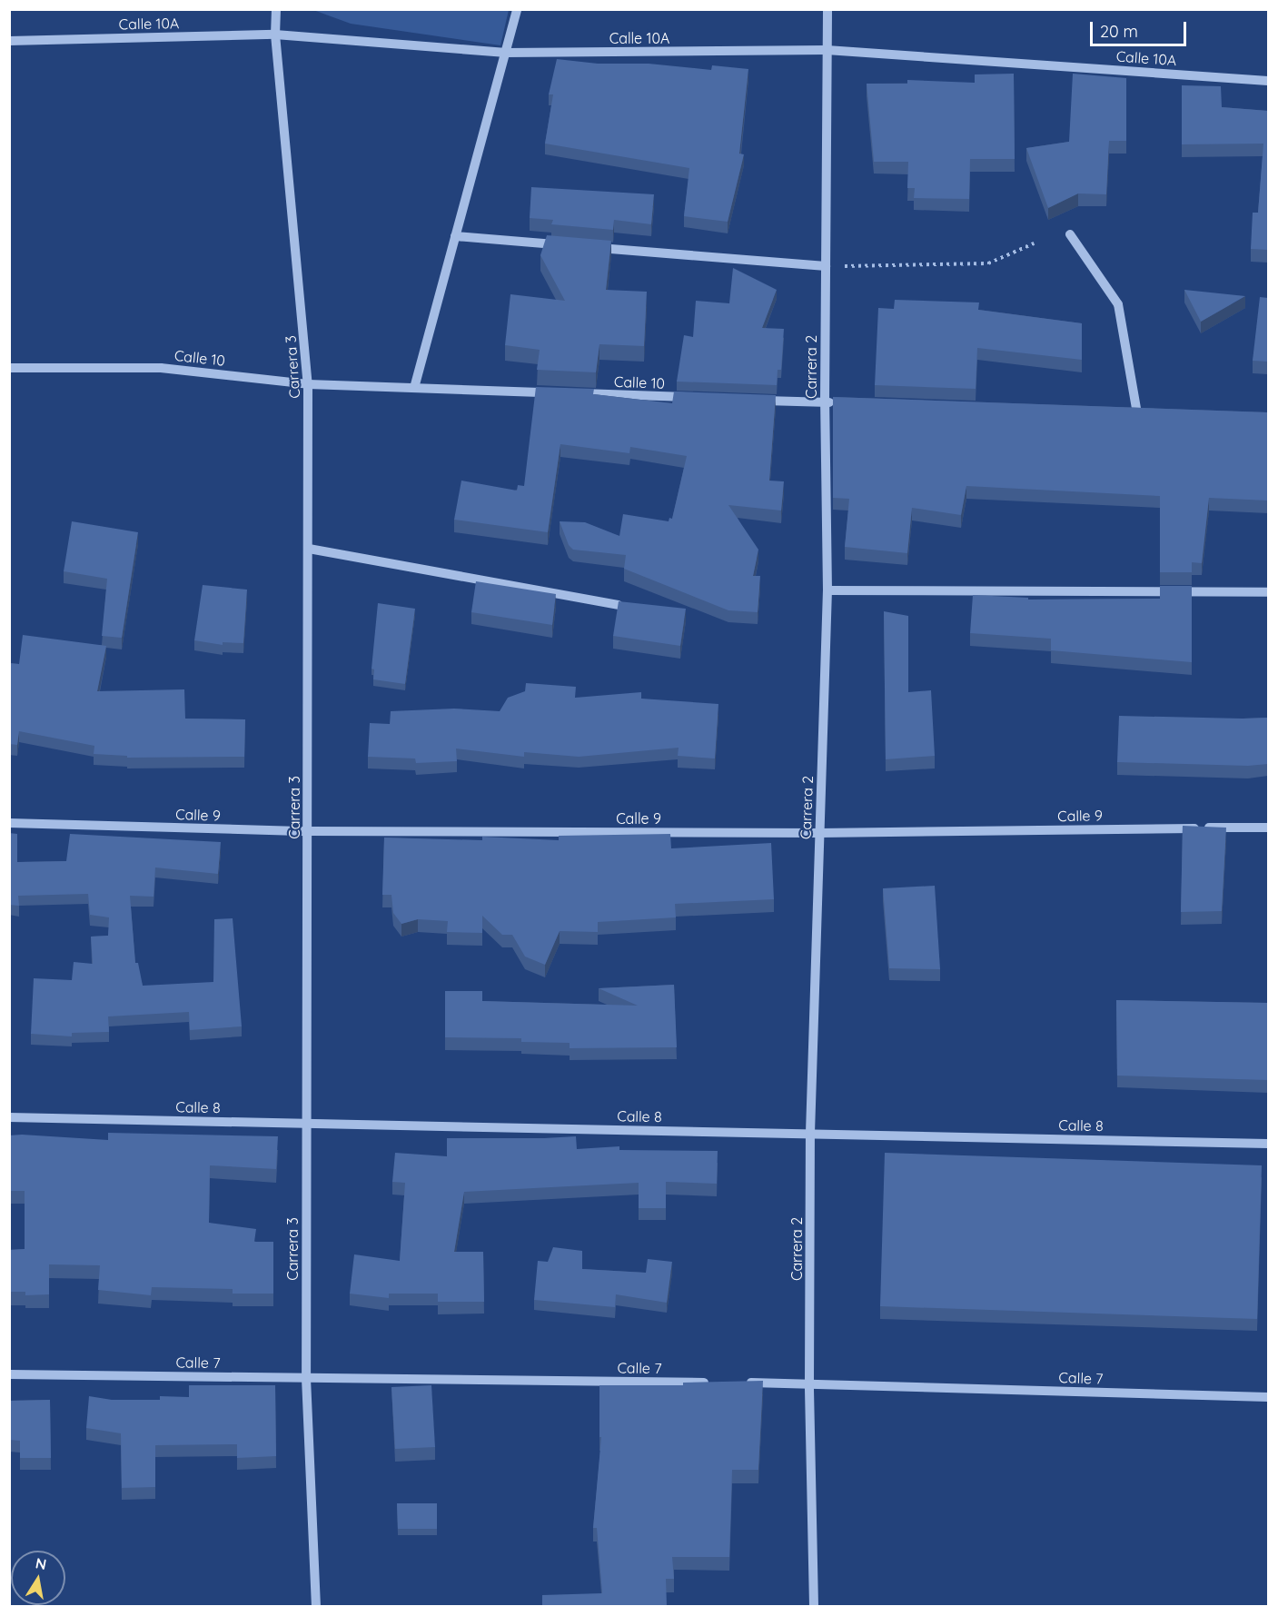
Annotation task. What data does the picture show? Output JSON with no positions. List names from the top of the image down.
{
  "streets": {
    "street": [
      "Calle 10A",
      "Calle 10",
      "Carrera 3",
      "Carrera 2",
      "Calle 9",
      "Calle 8",
      "Calle 7"
    ]
  },
  "crossings": [
    ["Calle 10A", "Carrera 3"],
    ["Calle 10A", "Carrera 2"],
    ["Calle 10", "Carrera 3"],
    ["Carrera 3", "Calle 9"],
    ["Carrera 3", "Calle 8"],
    ["Carrera 3", "Calle 7"],
    ["Carrera 2", "Calle 9"],
    ["Carrera 2", "Calle 8"],
    ["Carrera 2", "Calle 7"]
  ],
  "scale_bar": "20 m",
  "north": "top"
}
